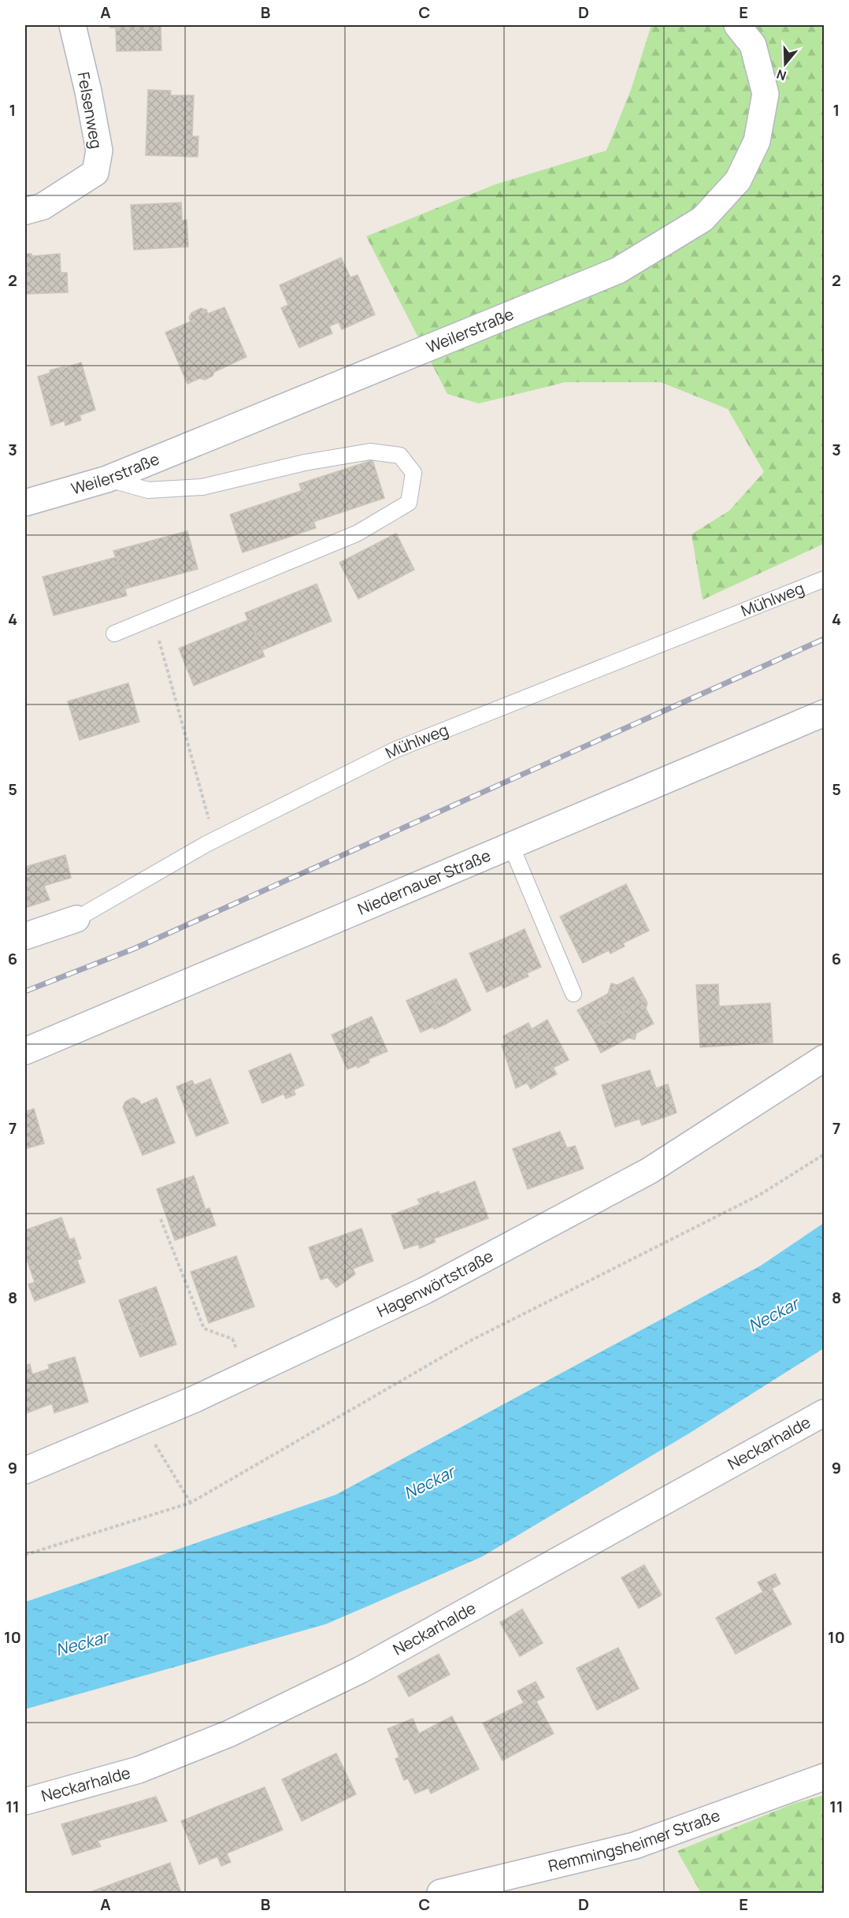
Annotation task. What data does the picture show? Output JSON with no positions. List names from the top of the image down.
{
  "streets": {
    "street": [
      "Felsenweg",
      "Weilerstraße",
      "Mühlweg",
      "Niedernauer Straße",
      "Hagenwörtstraße",
      "Neckarhalde",
      "Remmingsheimer Straße"
    ]
  },
  "water": ["Neckar"],
  "north": "bottom",
  "grid": {
    "columns": [
      "A",
      "B",
      "C",
      "D",
      "E"
    ],
    "rows": [
      "1",
      "2",
      "3",
      "4",
      "5",
      "6",
      "7",
      "8",
      "9",
      "10",
      "11"
    ]
  }
}
